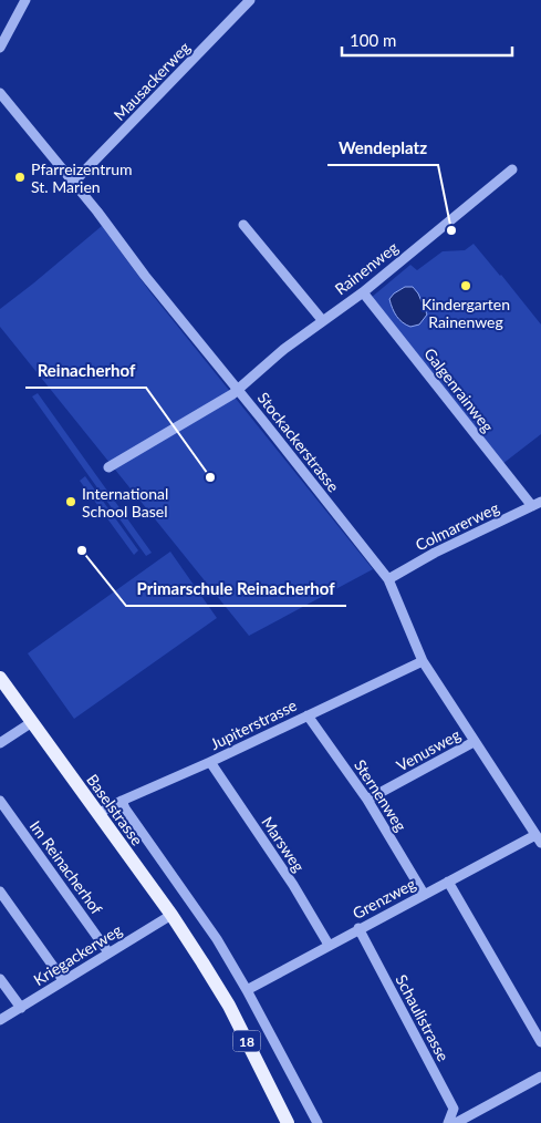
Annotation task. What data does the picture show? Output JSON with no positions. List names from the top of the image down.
{
  "streets": {
    "main road": ["Baselstrasse", "18"],
    "street": [
      "Mausackerweg",
      "Rainenweg",
      "Galgenrainweg",
      "Stockackerstrasse",
      "Colmarerweg",
      "Jupiterstrasse",
      "Venusweg",
      "Sternenweg",
      "Marsweg",
      "Im Reinacherhof",
      "Grenzweg",
      "Kriegackerweg",
      "Schaulistrasse"
    ]
  },
  "crossings": [
    ["Mausackerweg", "Stockackerstrasse"],
    ["Rainenweg", "Galgenrainweg"],
    ["Rainenweg", "Stockackerstrasse"],
    ["Galgenrainweg", "Colmarerweg"],
    ["Stockackerstrasse", "Colmarerweg"],
    ["Stockackerstrasse", "Jupiterstrasse"],
    ["Stockackerstrasse", "Venusweg"],
    ["Stockackerstrasse", "Grenzweg"],
    ["Jupiterstrasse", "Sternenweg"],
    ["Jupiterstrasse", "Baselstrasse"],
    ["Jupiterstrasse", "Marsweg"],
    ["Venusweg", "Sternenweg"],
    ["Sternenweg", "Grenzweg"],
    ["Baselstrasse", "Grenzweg"],
    ["Baselstrasse", "Kriegackerweg"],
    ["Marsweg", "Grenzweg"],
    ["Im Reinacherhof", "Kriegackerweg"],
    ["Grenzweg", "Schaulistrasse"]
  ],
  "places": [
    "Pfarreizentrum St. Marien",
    "Wendeplatz",
    "Kindergarten Rainenweg",
    "Reinacherhof",
    "International School Basel",
    "Primarschule Reinacherhof"
  ],
  "scale_bar": "100 m"
}
